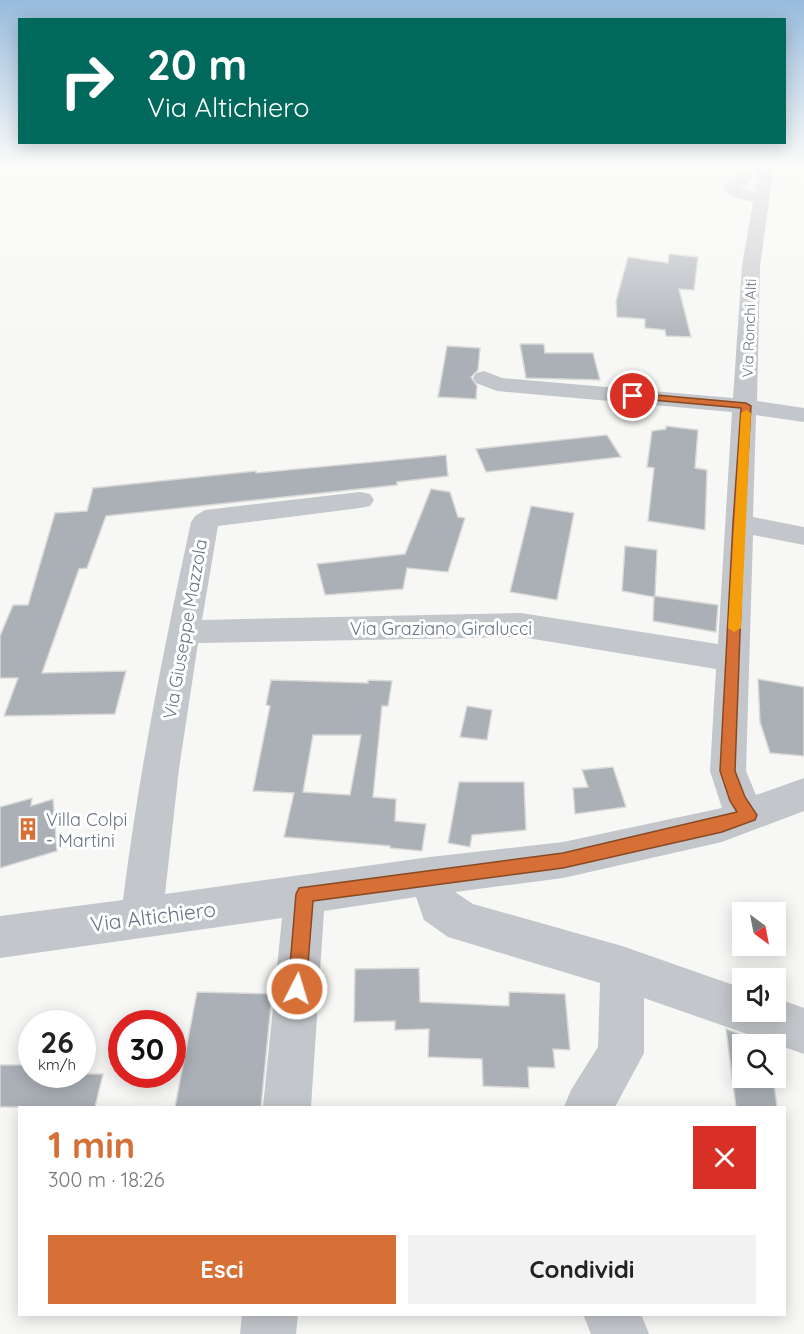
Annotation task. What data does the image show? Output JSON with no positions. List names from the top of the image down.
{
  "streets": {
    "street": [
      "Via Ronchi Alti",
      "Via Graziano Giralucci",
      "Via Giuseppe Mazzola",
      "Via Altichiero"
    ]
  },
  "crossings": [
    ["Via Ronchi Alti", "Via Graziano Giralucci"],
    ["Via Ronchi Alti", "Via Altichiero"],
    ["Via Graziano Giralucci", "Via Giuseppe Mazzola"],
    ["Via Giuseppe Mazzola", "Via Altichiero"]
  ],
  "places": {
    "building": ["Villa Colpi - Martini"]
  },
  "north": "bottom right",
  "page": {
    "turn": ["20 m", "Via Altichiero"],
    "speed": "26 km/h",
    "limit": "30",
    "heading": ["1 min", "300 m · 18:26"],
    "buttons": ["Esci", "Condividi"]
  }
}
